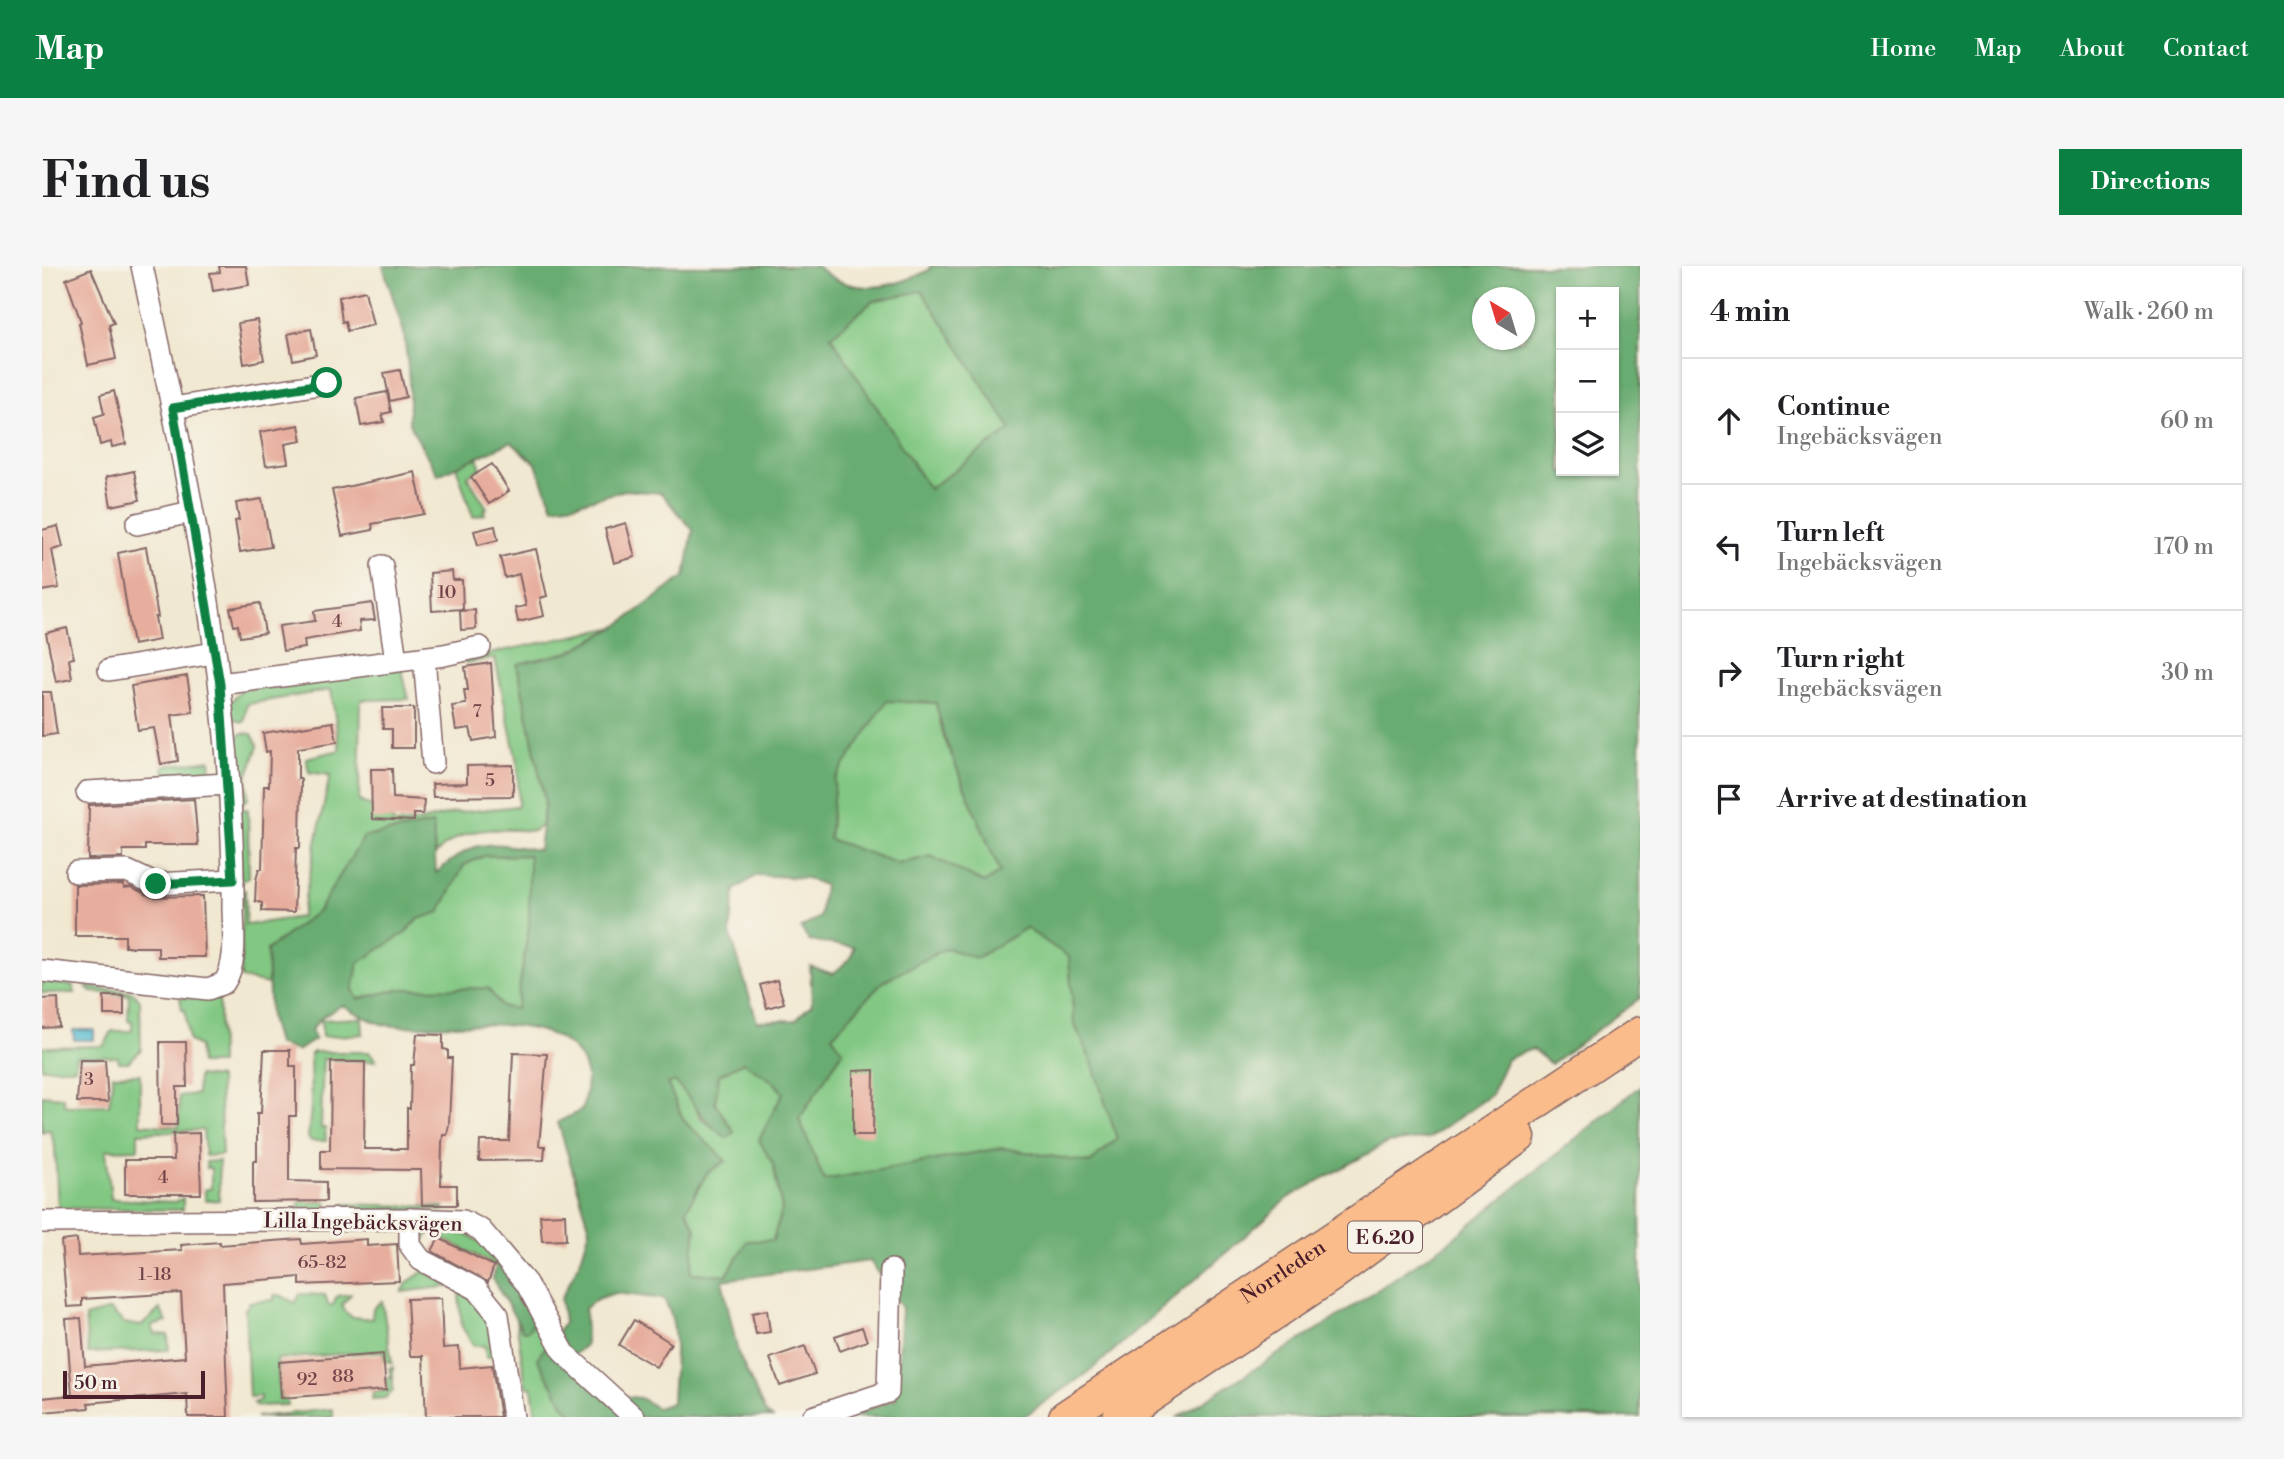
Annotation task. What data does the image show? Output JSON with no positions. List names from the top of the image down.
{
  "streets": {
    "highway": ["E 6.20", "Norrleden"],
    "street": ["Lilla Ingebäcksvägen"]
  },
  "house_numbers": [
    "10",
    "4",
    "7",
    "5",
    "3",
    "4",
    "65-82",
    "1-18",
    "88",
    "92"
  ],
  "scale_bar": "50 m",
  "north": "top left",
  "page": {
    "header": "Map",
    "nav": [
      "Home",
      "Map",
      "About",
      "Contact"
    ],
    "buttons": "Directions",
    "title": "Find us",
    "heading": ["4 min", "Walk · 260 m"],
    "map_buttons": ["+", "−"],
    "list": [
      ["Continue", "Ingebäcksvägen", "60 m"],
      ["Turn left", "Ingebäcksvägen", "170 m"],
      ["Turn right", "Ingebäcksvägen", "30 m"],
      "Arrive at destination"
    ],
    "scale": "50 m"
  }
}
